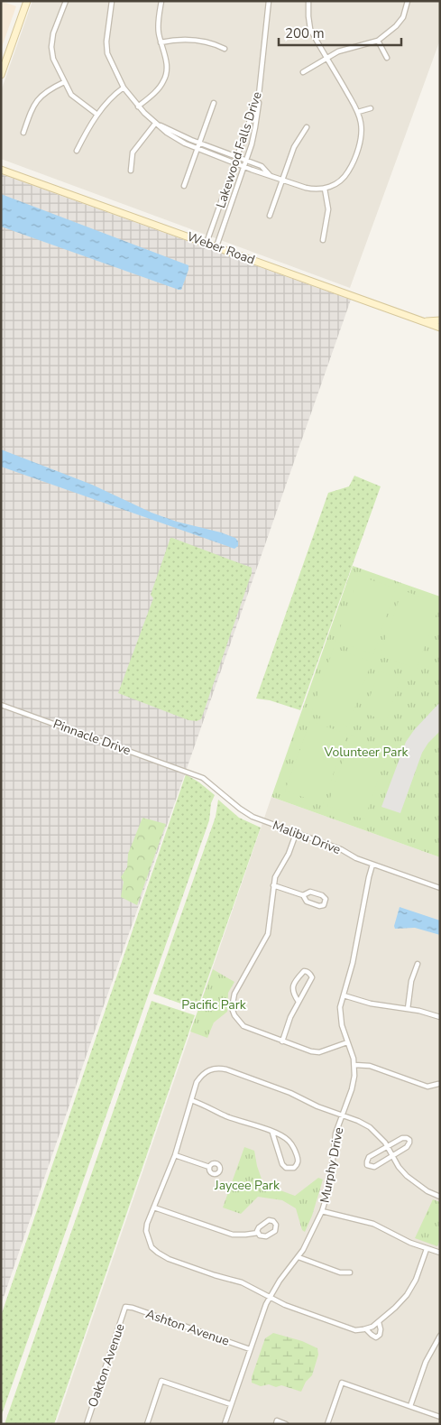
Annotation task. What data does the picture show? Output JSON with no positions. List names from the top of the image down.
{
  "streets": {
    "main road": ["Weber Road"],
    "street": [
      "Lakewood Falls Drive",
      "Pinnacle Drive",
      "Malibu Drive",
      "Murphy Drive",
      "Ashton Avenue",
      "Oakton Avenue"
    ]
  },
  "crossings": [
    ["Lakewood Falls Drive", "Weber Road"],
    ["Pinnacle Drive", "Malibu Drive"],
    ["Malibu Drive", "Murphy Drive"],
    ["Murphy Drive", "Ashton Avenue"],
    ["Ashton Avenue", "Oakton Avenue"]
  ],
  "parks": ["Volunteer Park", "Pacific Park", "Jaycee Park"],
  "scale_bar": "200 m"
}
